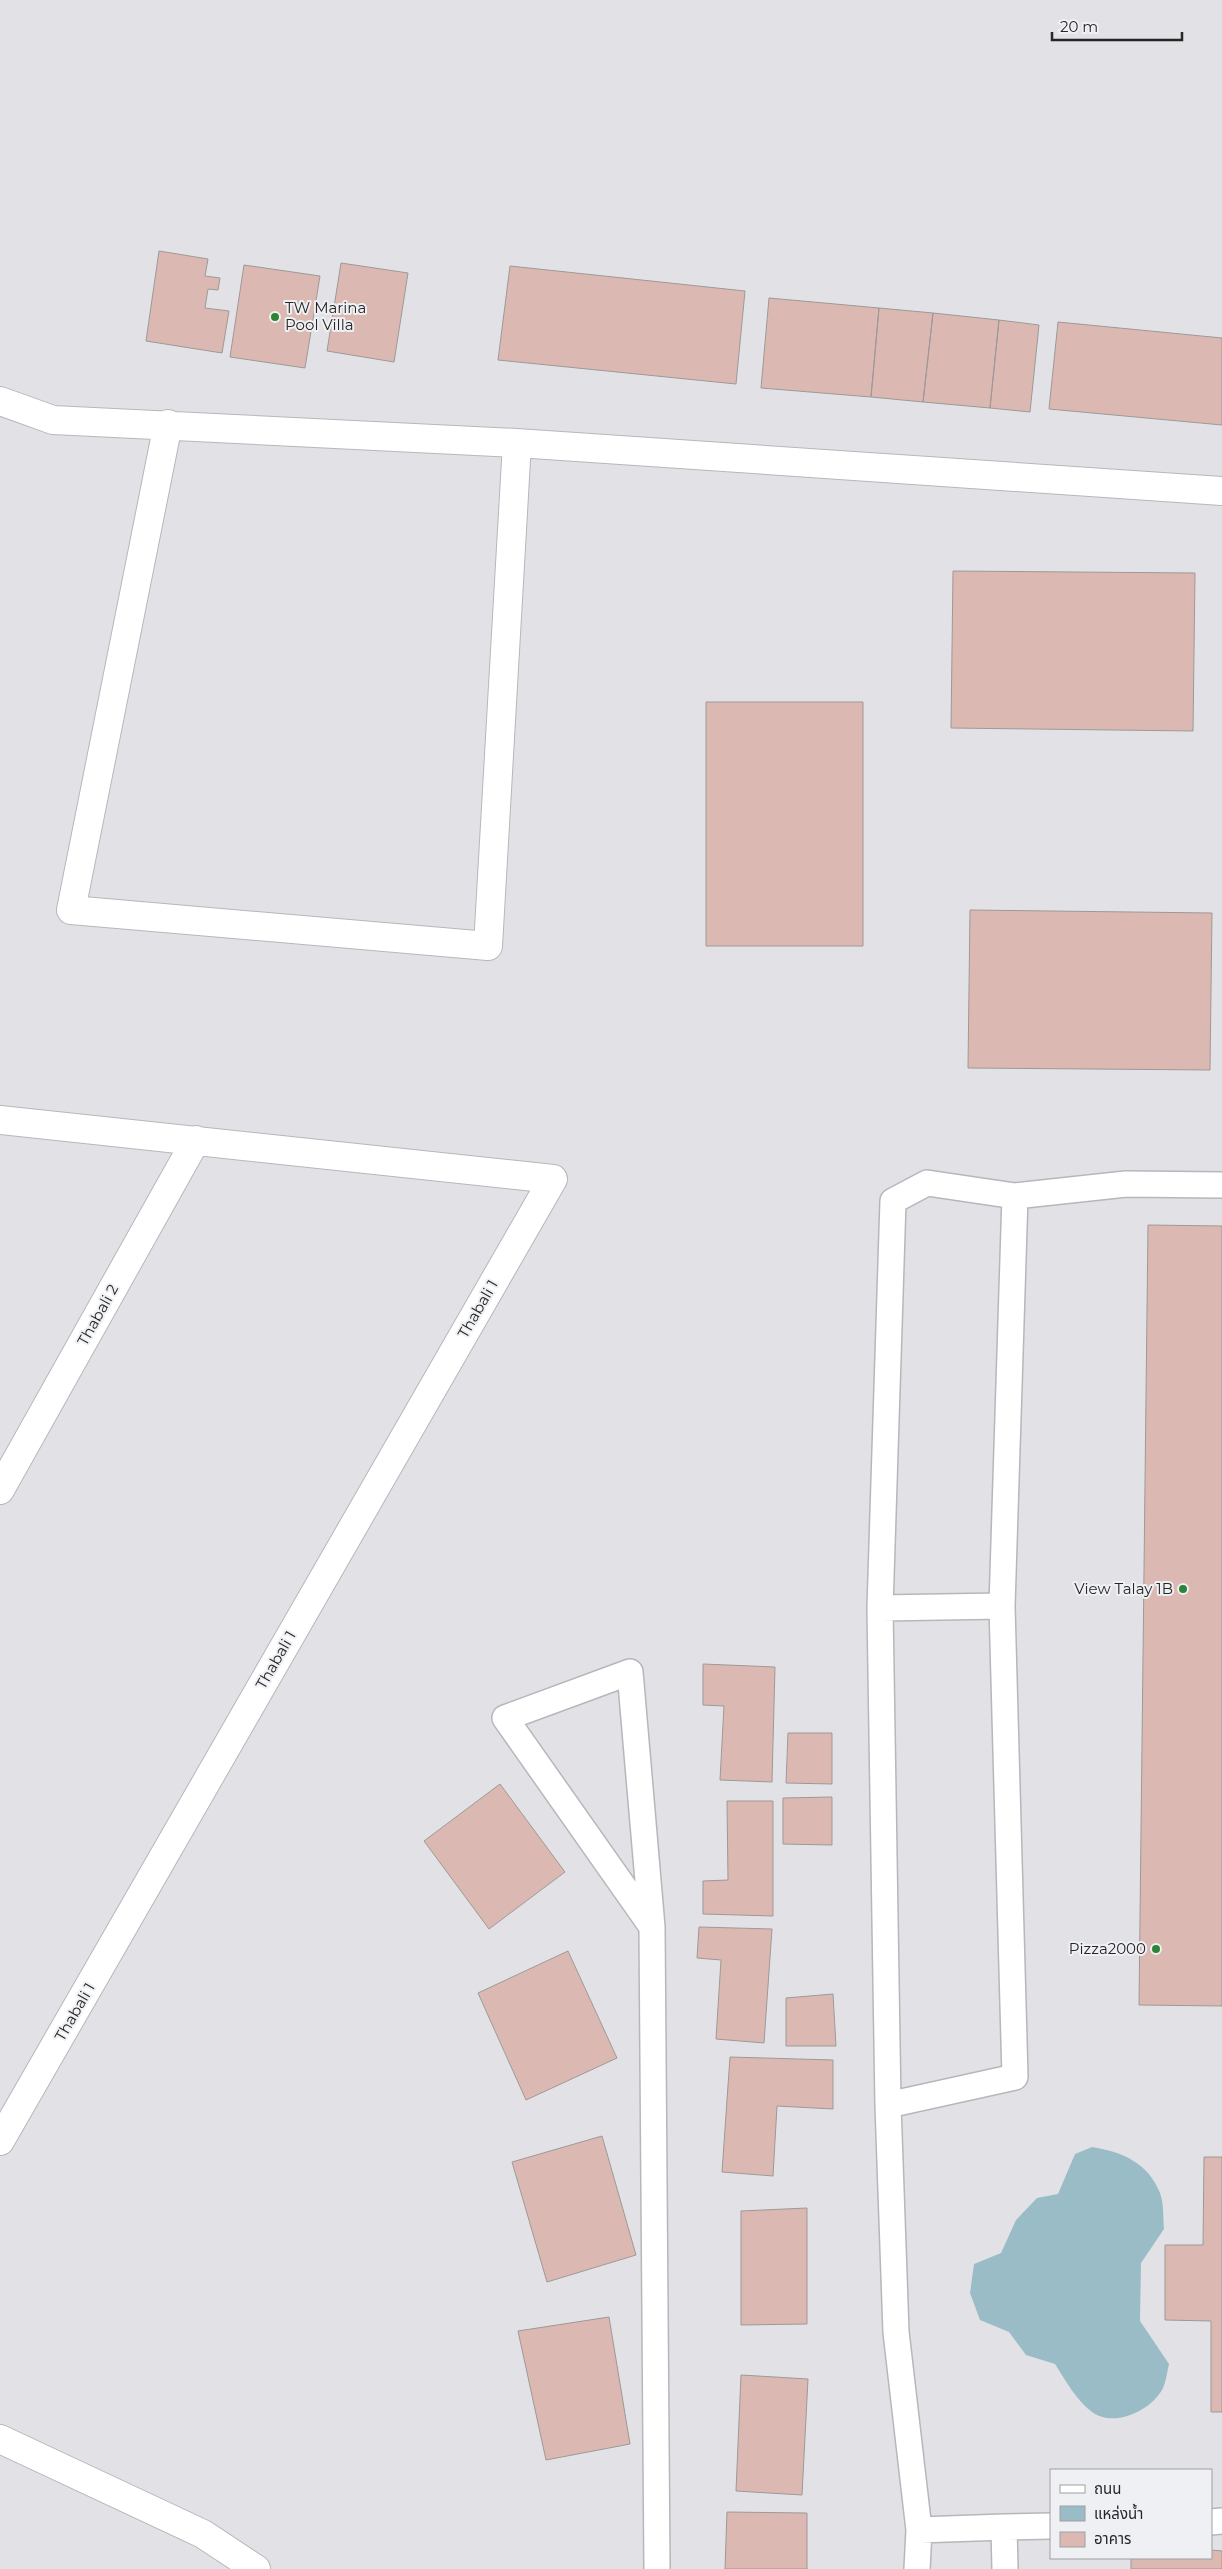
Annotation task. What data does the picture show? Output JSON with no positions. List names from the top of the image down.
{
  "streets": {
    "street": ["Thabali 1", "Thabali 2"]
  },
  "crossings": [
    ["Thabali 1", "Thabali 2"]
  ],
  "places": ["TW Marina Pool Villa", "View Talay 1B", "Pizza2000"],
  "legend": ["ถนน", "แหล่งน้ำ", "อาคาร"],
  "scale_bar": "20 m"
}
